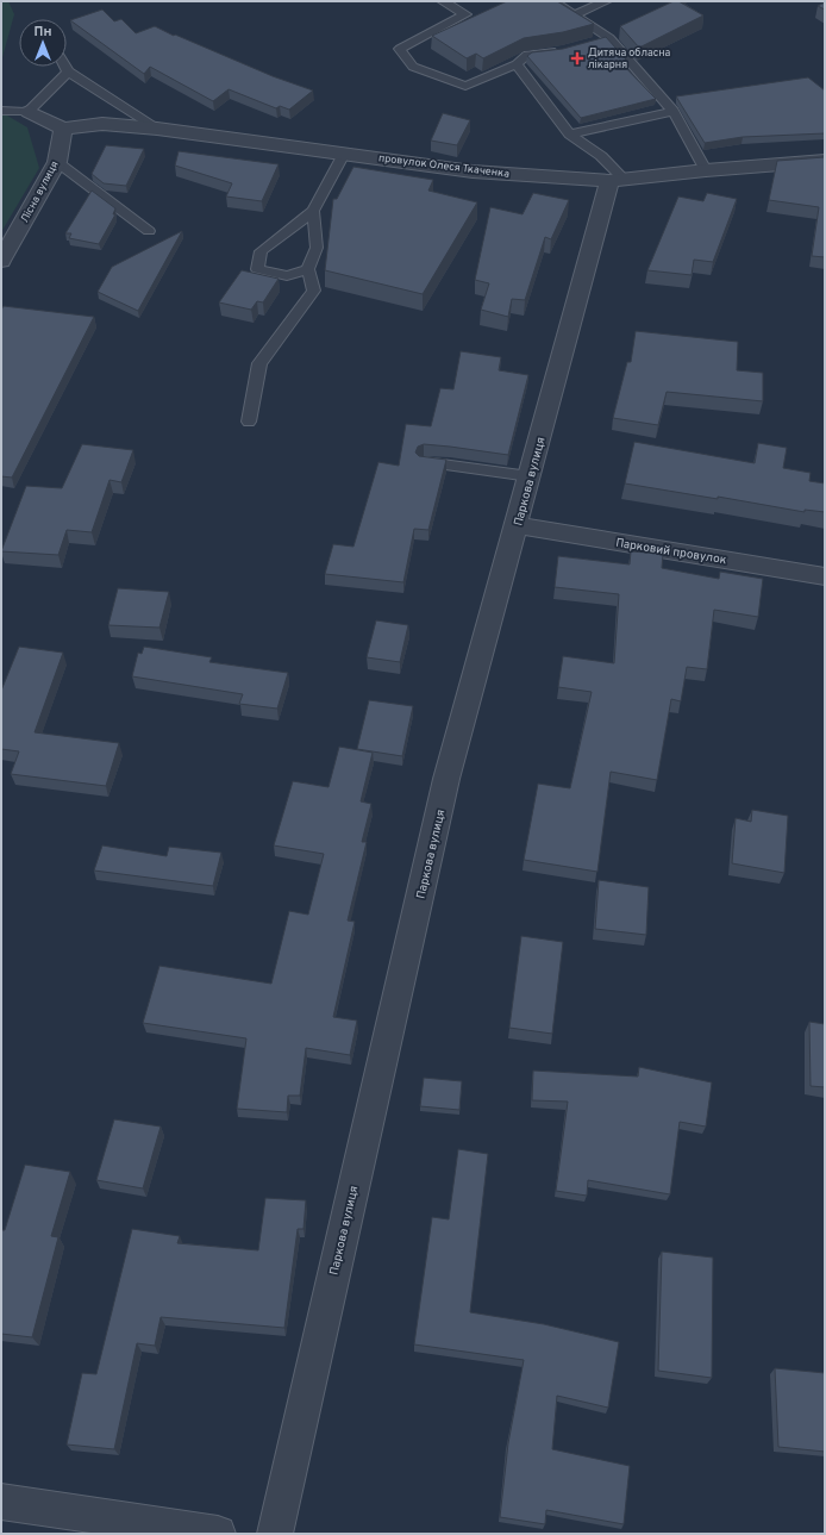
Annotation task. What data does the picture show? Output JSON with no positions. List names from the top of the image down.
{
  "streets": {
    "street": [
      "провулок Олеся Ткаченка",
      "Лісна вулиця",
      "Паркова вулиця",
      "Парковий провулок"
    ]
  },
  "crossings": [
    ["провулок Олеся Ткаченка", "Лісна вулиця"],
    ["провулок Олеся Ткаченка", "Паркова вулиця"],
    ["Паркова вулиця", "Парковий провулок"]
  ],
  "places": {
    "health": ["Дитяча обласна лікарня"]
  },
  "north": "top"
}
